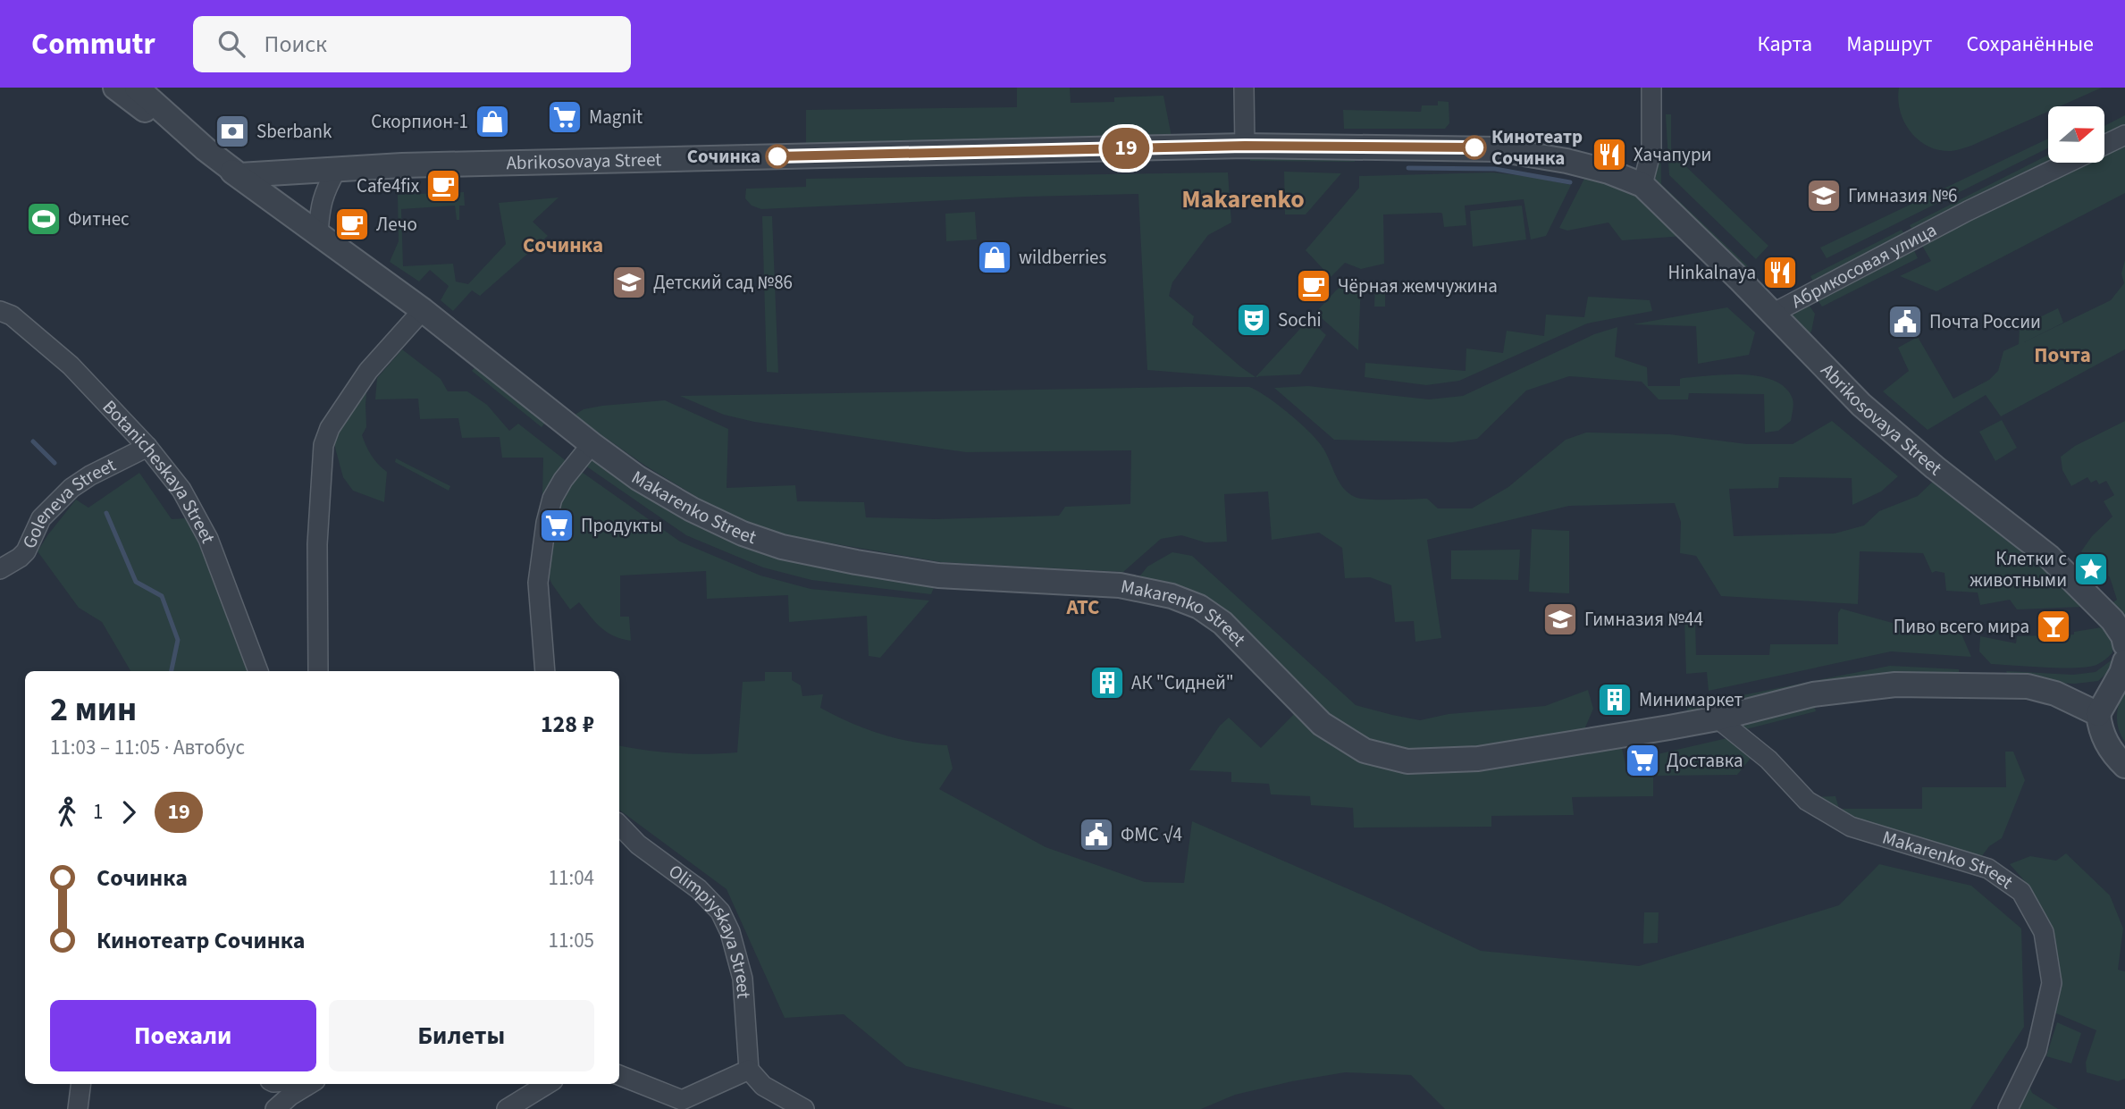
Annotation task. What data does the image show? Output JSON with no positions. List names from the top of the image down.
{
  "streets": {
    "street": [
      "Abrikosovaya Street",
      "Абрикосовая улица",
      "Botanicheskaya Street",
      "Makarenko Street",
      "Goleneva Street",
      "Olimpiyskaya Street"
    ]
  },
  "crossings": [
    ["Abrikosovaya Street", "Абрикосовая улица"],
    ["Abrikosovaya Street", "Makarenko Street"],
    ["Botanicheskaya Street", "Goleneva Street"]
  ],
  "districts": [
    "Makarenko",
    "Сочинка",
    "Почта",
    "АТС"
  ],
  "places": {
    "supermarket": ["Magnit", "Продукты", "Доставка"],
    "shop": ["Скорпион-1", "wildberries"],
    "bank": ["Sberbank"],
    "other": ["Кинотеатр Сочинка", "Сочинка"],
    "restaurant": ["Хачапури", "Hinkalnaya"],
    "cafe": ["Cafe4fix", "Лечо", "Чёрная жемчужина"],
    "school or university": ["Гимназия №6", "Детский сад №86", "Гимназия №44"],
    "sports": ["Фитнес"],
    "theatre": ["Sochi"],
    "public building": ["Почта России", "ФМС √4"],
    "place": ["Клетки с животными"],
    "bar": ["Пиво всего мира"],
    "building": ["АК \"Сидней\"", "Минимаркет"]
  },
  "lines": ["bus line 19"],
  "north": "right",
  "page": {
    "header": "Commutr",
    "search": "Поиск",
    "nav": ["Карта", "Маршрут", "Сохранённые"],
    "on_map": "19",
    "heading": ["2 мин", "11:03 – 11:05 · Автобус", "128 ₽"],
    "legs": ["1", "19"],
    "list": [
      {
        "name": "Сочинка",
        "value": "11:04"
      },
      {
        "name": "Кинотеатр Сочинка",
        "value": "11:05"
      }
    ],
    "buttons": ["Поехали", "Билеты"]
  }
}
